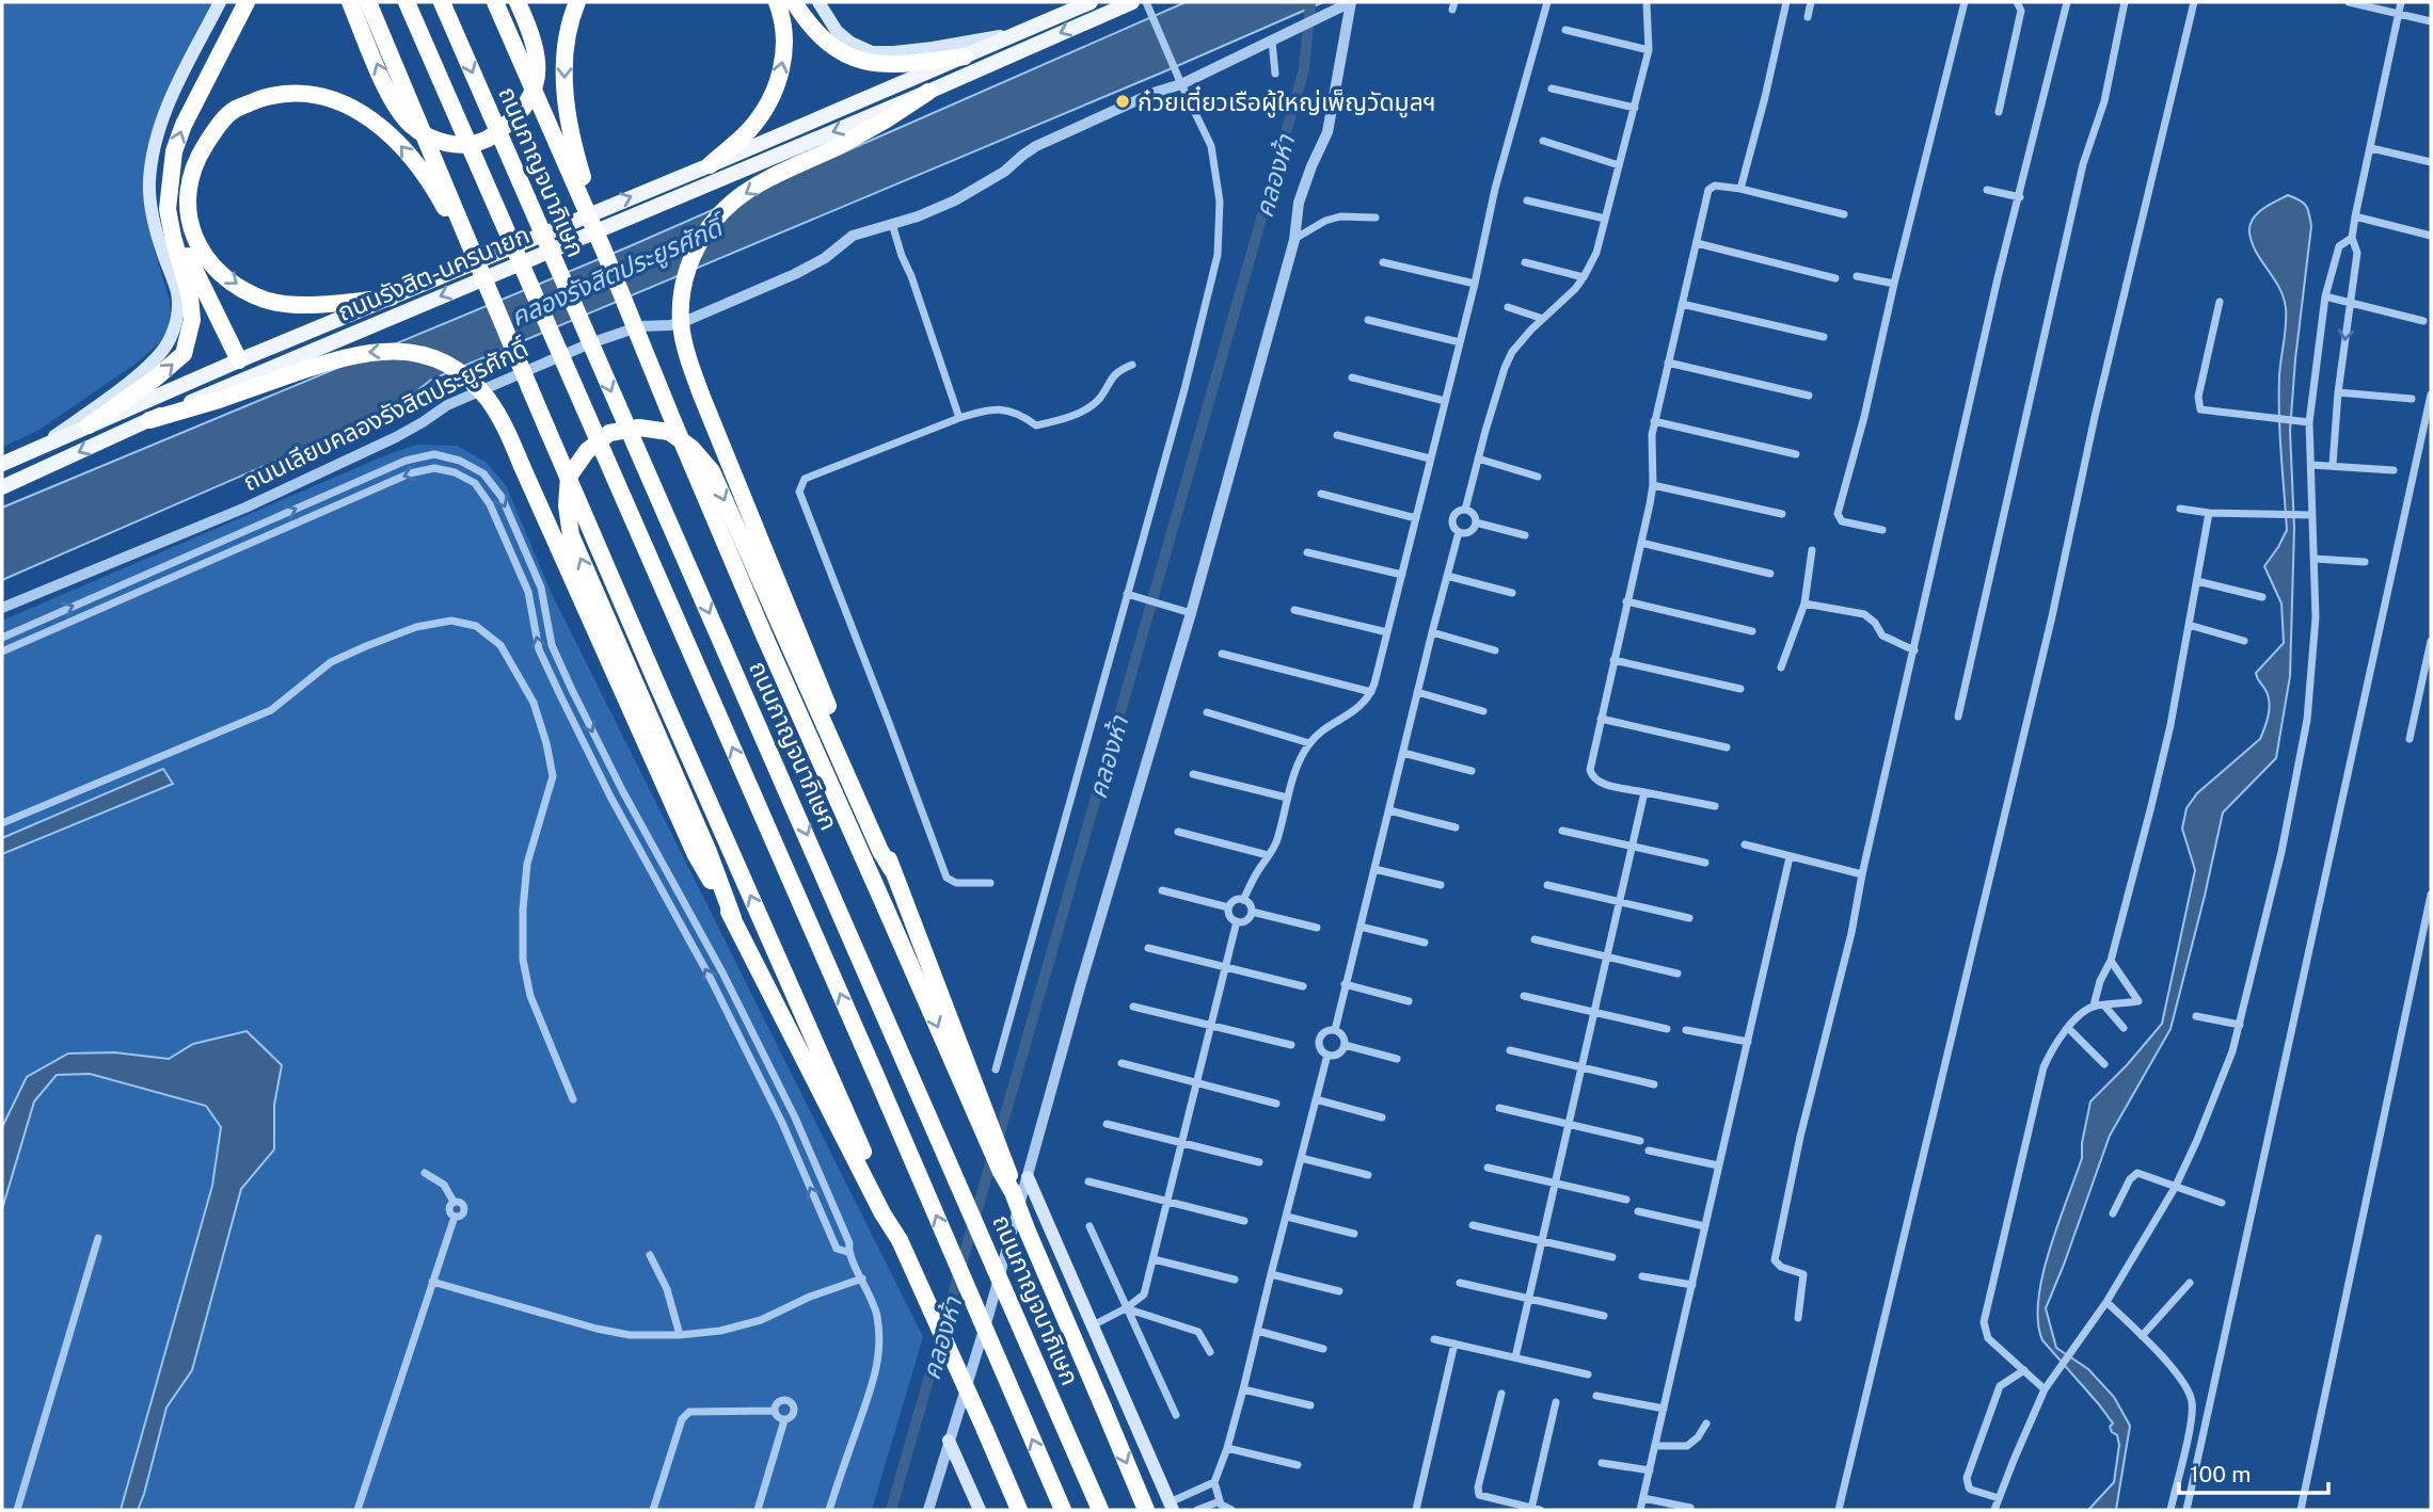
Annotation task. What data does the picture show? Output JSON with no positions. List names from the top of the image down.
{
  "streets": {
    "highway": ["ถนนกาญจนาภิเษก"],
    "main road": ["ถนนรังสิต-นครนายก"],
    "street": ["ถนนเลียบคลองรังสิตประยูรศักดิ์"]
  },
  "water": ["คลองห้า", "คลองรังสิตประยูรศักดิ์"],
  "places": ["ก๋วยเตี๋ยวเรือผู้ใหญ่เพ็ญวัดมูลฯ"],
  "scale_bar": "100 m"
}
